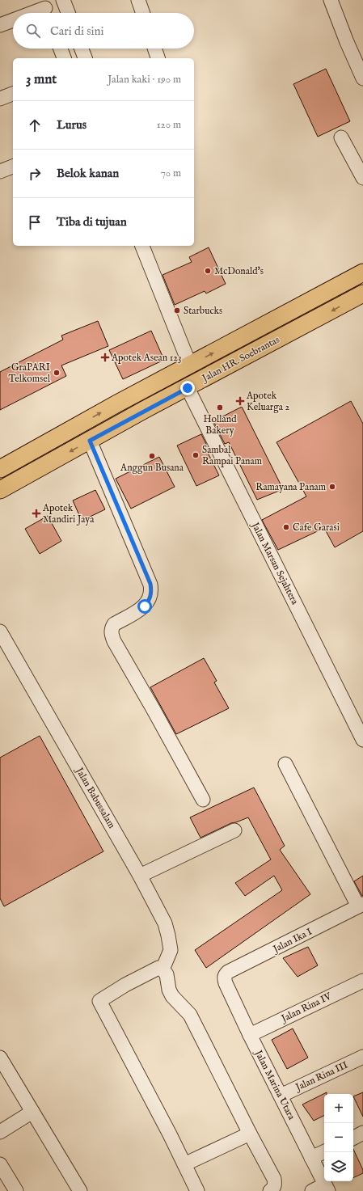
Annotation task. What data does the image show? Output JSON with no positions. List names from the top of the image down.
{
  "streets": {
    "main road": ["Jalan HR. Soebrantas"],
    "street": [
      "Jalan Marsan Sejahtera",
      "Jalan Babussalam",
      "Jalan Ika I",
      "Jalan Rina IV",
      "Jalan Rina III",
      "Jalan Marina Utara"
    ]
  },
  "crossings": [
    ["Jalan HR. Soebrantas", "Jalan Marsan Sejahtera"],
    ["Jalan Ika I", "Jalan Marina Utara"],
    ["Jalan Rina IV", "Jalan Marina Utara"],
    ["Jalan Rina III", "Jalan Marina Utara"]
  ],
  "places": {
    "other": [
      "McDonald's",
      "Starbucks",
      "GraPARI Telkomsel",
      "Holland Bakery",
      "Sambal Rampai Panam",
      "Anggun Busana",
      "Ramayana Panam",
      "Cafe Garasi"
    ],
    "health": ["Apotek Asean 123", "Apotek Keluarga 2", "Apotek Mandiri Jaya"]
  },
  "page": {
    "search": "Cari di sini",
    "heading": ["3 mnt", "Jalan kaki · 190 m"],
    "list": [
      ["Lurus", "120 m"],
      ["Belok kanan", "70 m"],
      "Tiba di tujuan"
    ],
    "map_buttons": ["+", "−"]
  }
}
